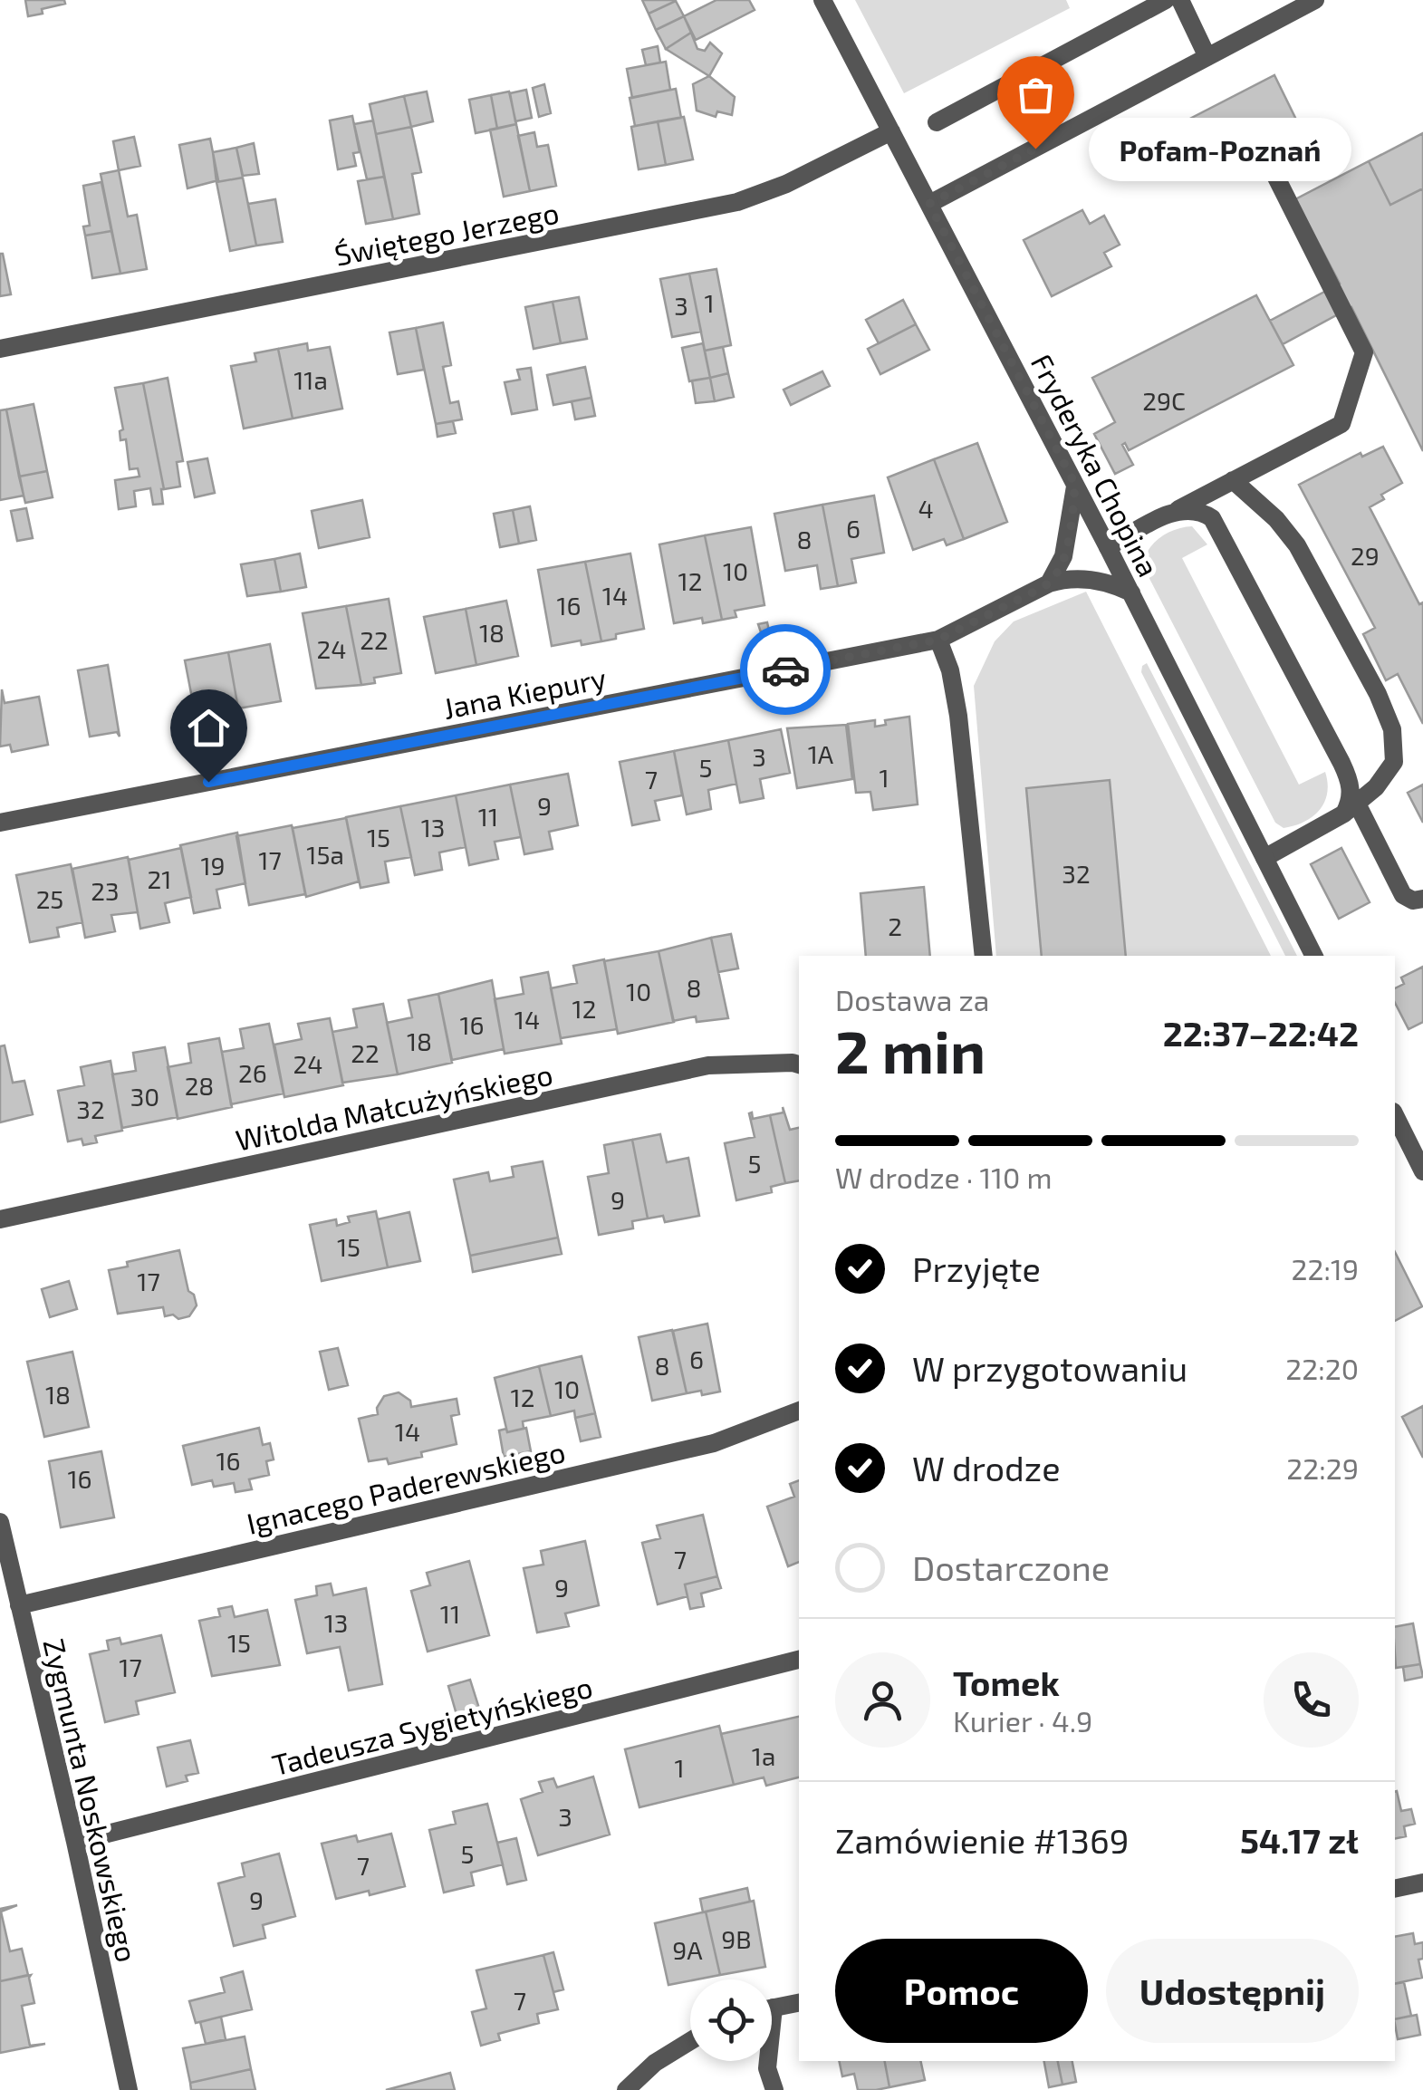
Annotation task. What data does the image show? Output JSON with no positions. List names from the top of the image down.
{
  "streets": {
    "street": [
      "Świętego Jerzego",
      "Fryderyka Chopina",
      "Jana Kiepury",
      "Witolda Małcużyńskiego",
      "Ignacego Paderewskiego",
      "Tadeusza Sygietyńskiego",
      "Zygmunta Noskowskiego"
    ]
  },
  "crossings": [
    ["Świętego Jerzego", "Fryderyka Chopina"],
    ["Ignacego Paderewskiego", "Zygmunta Noskowskiego"],
    ["Tadeusza Sygietyńskiego", "Zygmunta Noskowskiego"]
  ],
  "places": ["Pofam-Poznań"],
  "house_numbers": [
    "1",
    "3",
    "11a",
    "29C",
    "4",
    "6",
    "8",
    "29",
    "10",
    "12",
    "14",
    "16",
    "18",
    "22",
    "24",
    "1A",
    "3",
    "5",
    "1",
    "7",
    "9",
    "11",
    "13",
    "15",
    "15a",
    "17",
    "19",
    "32",
    "21",
    "23",
    "25",
    "2",
    "8",
    "10",
    "12",
    "14",
    "16",
    "18",
    "22",
    "24",
    "26",
    "28",
    "30",
    "32",
    "5",
    "9",
    "15",
    "17",
    "6",
    "8",
    "10",
    "18",
    "12",
    "14",
    "16",
    "16",
    "7",
    "9",
    "11",
    "13",
    "15",
    "17",
    "1a",
    "1",
    "3",
    "5",
    "7",
    "9",
    "9B",
    "9A",
    "7"
  ],
  "page": {
    "bubble": "Pofam-Poznań",
    "heading": ["2 min", "Dostawa za", "22:37–22:42"],
    "panel": [
      "Tomek",
      "Kurier · 4.9",
      "Zamówienie #1369",
      "54.17 zł"
    ],
    "bar": "W drodze · 110 m",
    "list": [
      ["Przyjęte", "22:19"],
      ["W przygotowaniu", "22:20"],
      ["W drodze", "22:29"],
      "Dostarczone"
    ],
    "buttons": ["Pomoc", "Udostępnij"]
  }
}
